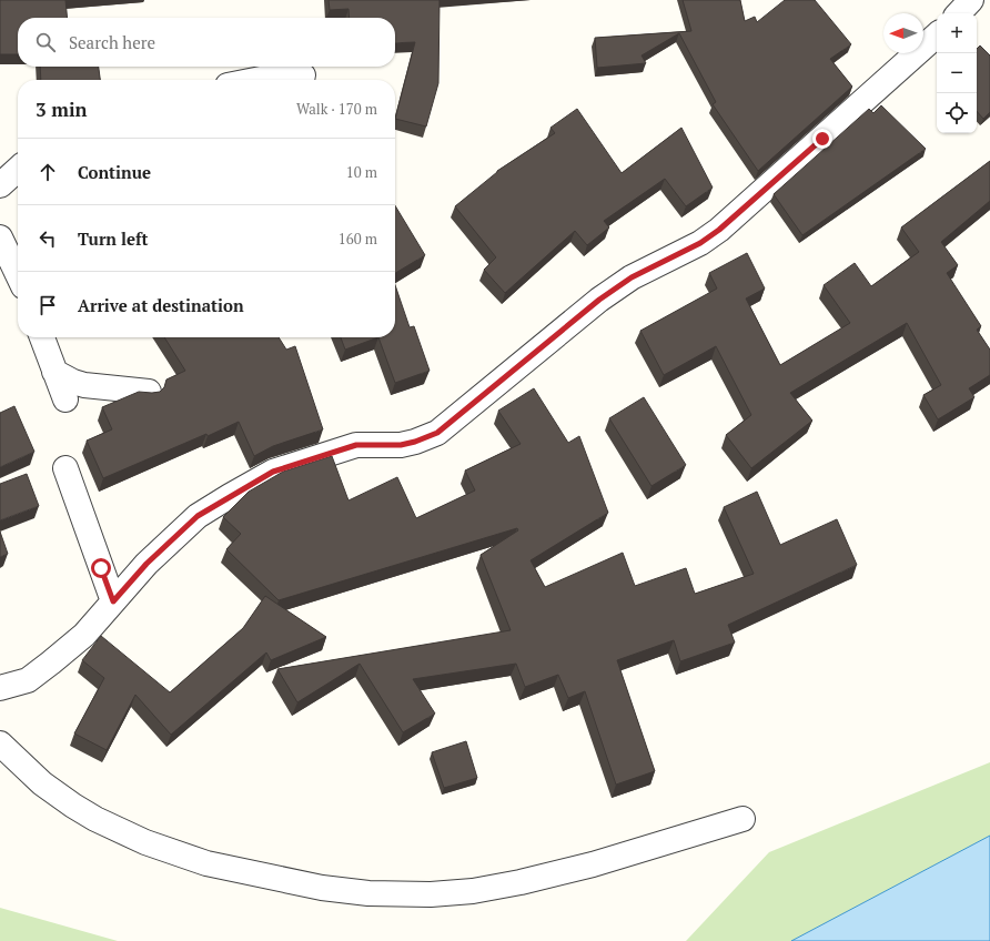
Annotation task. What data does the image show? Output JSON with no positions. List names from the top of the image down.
{
  "north": "left",
  "page": {
    "map_buttons": ["+", "−"],
    "search": "Search here",
    "heading": ["3 min", "Walk · 170 m"],
    "list": [
      ["Continue", "10 m"],
      ["Turn left", "160 m"],
      "Arrive at destination"
    ]
  }
}
